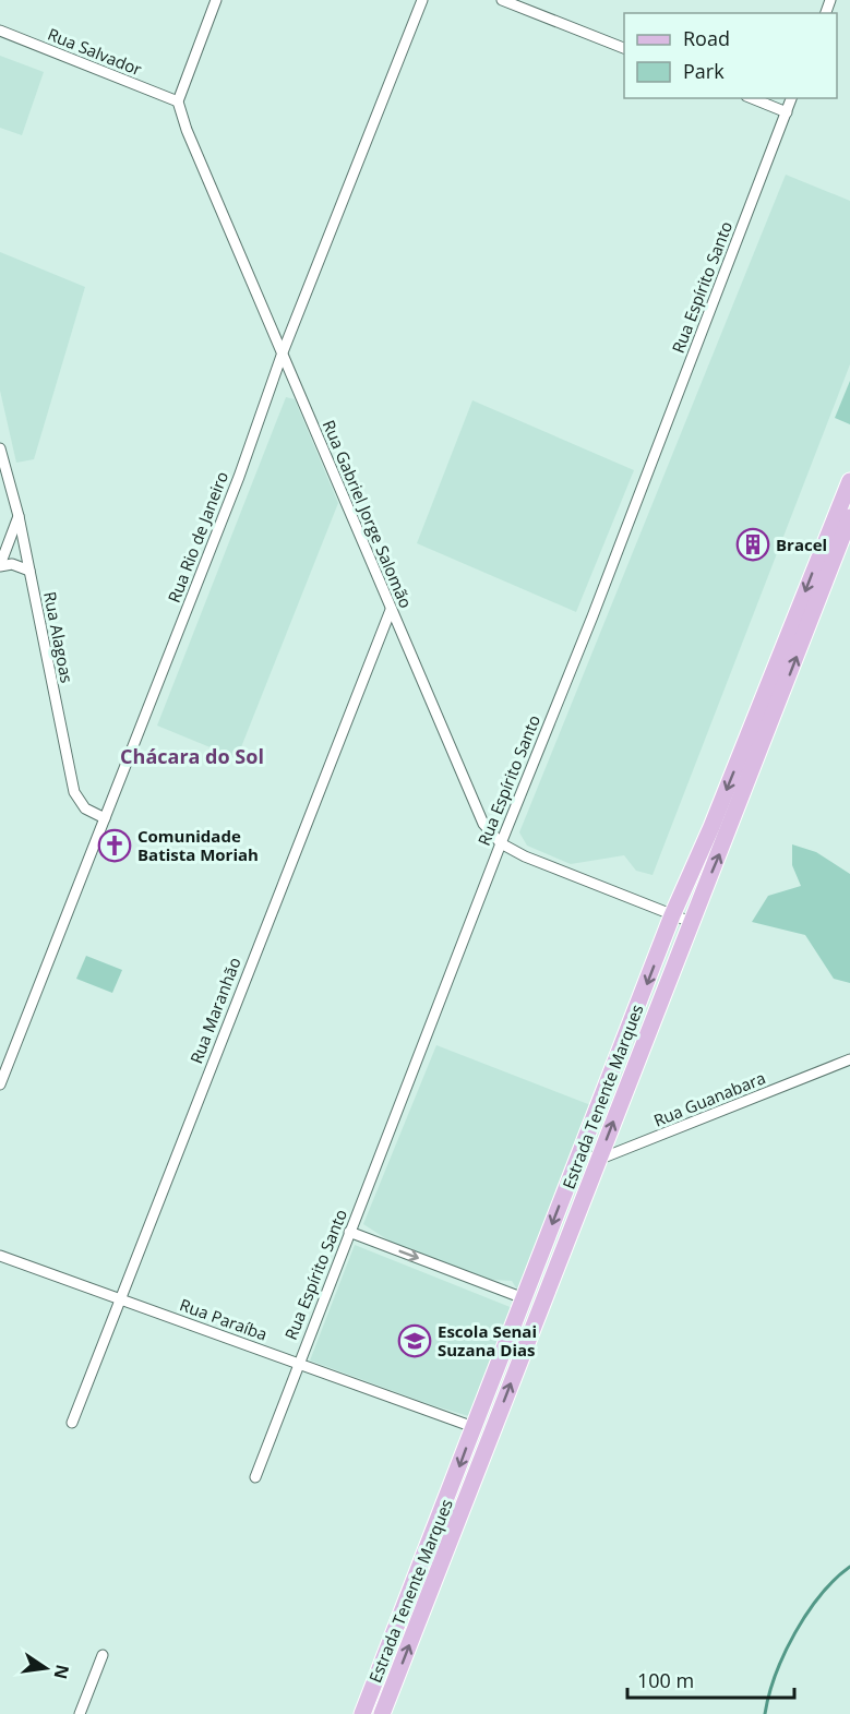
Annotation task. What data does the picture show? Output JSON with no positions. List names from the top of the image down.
{
  "streets": {
    "main road": ["Estrada Tenente Marques"],
    "street": [
      "Rua Salvador",
      "Rua Espírito Santo",
      "Rua Gabriel Jorge Salomão",
      "Rua Rio de Janeiro",
      "Rua Alagoas",
      "Rua Maranhão",
      "Rua Guanabara",
      "Rua Paraíba"
    ]
  },
  "crossings": [
    ["Rua Salvador", "Rua Gabriel Jorge Salomão"],
    ["Rua Espírito Santo", "Rua Gabriel Jorge Salomão"],
    ["Rua Espírito Santo", "Rua Paraíba"],
    ["Rua Gabriel Jorge Salomão", "Rua Rio de Janeiro"],
    ["Rua Gabriel Jorge Salomão", "Rua Maranhão"],
    ["Rua Gabriel Jorge Salomão", "Estrada Tenente Marques"],
    ["Rua Rio de Janeiro", "Rua Alagoas"],
    ["Rua Maranhão", "Rua Paraíba"],
    ["Estrada Tenente Marques", "Rua Guanabara"],
    ["Estrada Tenente Marques", "Rua Paraíba"]
  ],
  "districts": ["Chácara do Sol"],
  "places": {
    "building": ["Bracel"],
    "church": ["Comunidade Batista Moriah"],
    "school or university": ["Escola Senai Suzana Dias"]
  },
  "legend": ["Road", "Park"],
  "scale_bar": "100 m",
  "north": "right"
}
